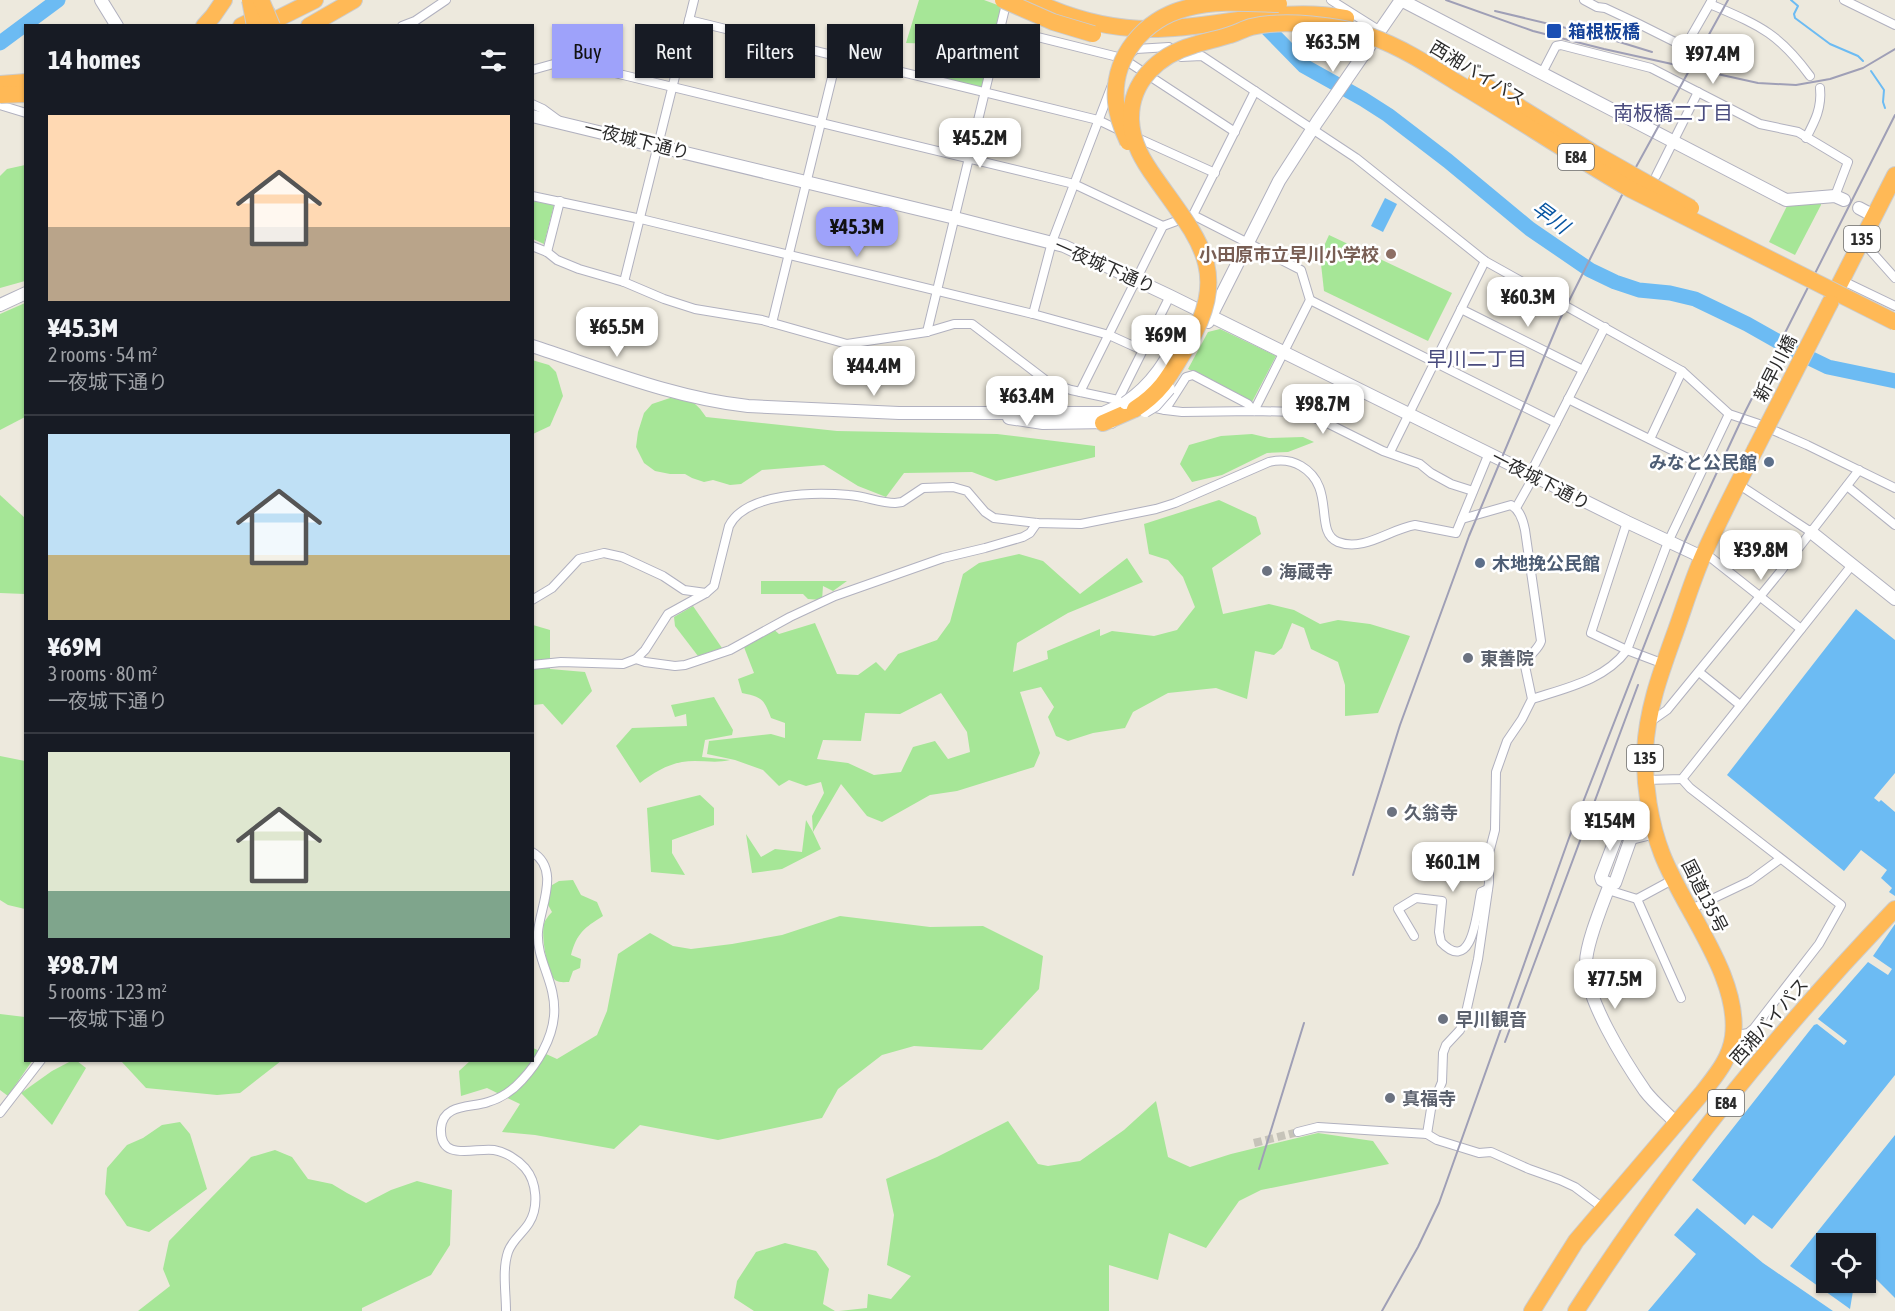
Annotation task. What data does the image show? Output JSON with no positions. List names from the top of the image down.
{
  "streets": {
    "highway": [
      "西湘バイパス",
      "E84",
      "135",
      "新早川橋",
      "国道135号"
    ],
    "street": ["一夜城下通り"]
  },
  "crossings": [
    ["一夜城下通り", "国道135号"],
    ["135", "新早川橋"],
    ["新早川橋", "国道135号"]
  ],
  "districts": ["南板橋二丁目", "早川二丁目"],
  "water": ["早川"],
  "places": {
    "transit": ["箱根板橋"],
    "other": [
      "小田原市立早川小学校",
      "みなと公民館",
      "木地挽公民館",
      "海蔵寺",
      "東善院",
      "久翁寺",
      "早川観音",
      "真福寺"
    ]
  },
  "page": {
    "price": [
      "¥63.5M",
      "¥97.4M",
      "¥45.2M",
      "¥45.3M",
      "¥60.3M",
      "¥65.5M",
      "¥69M",
      "¥44.4M",
      "¥63.4M",
      "¥98.7M",
      "¥39.8M",
      "¥154M",
      "¥60.1M",
      "¥77.5M"
    ],
    "chip": [
      "Buy",
      "Rent",
      "Filters",
      "New",
      "Apartment"
    ],
    "heading": "14 homes",
    "list": [
      {
        "name": "¥45.3M",
        "note": "2 rooms · 54 m² · 一夜城下通り"
      },
      {
        "name": "¥69M",
        "note": "3 rooms · 80 m² · 一夜城下通り"
      },
      {
        "name": "¥98.7M",
        "note": "5 rooms · 123 m² · 一夜城下通り"
      }
    ]
  }
}
